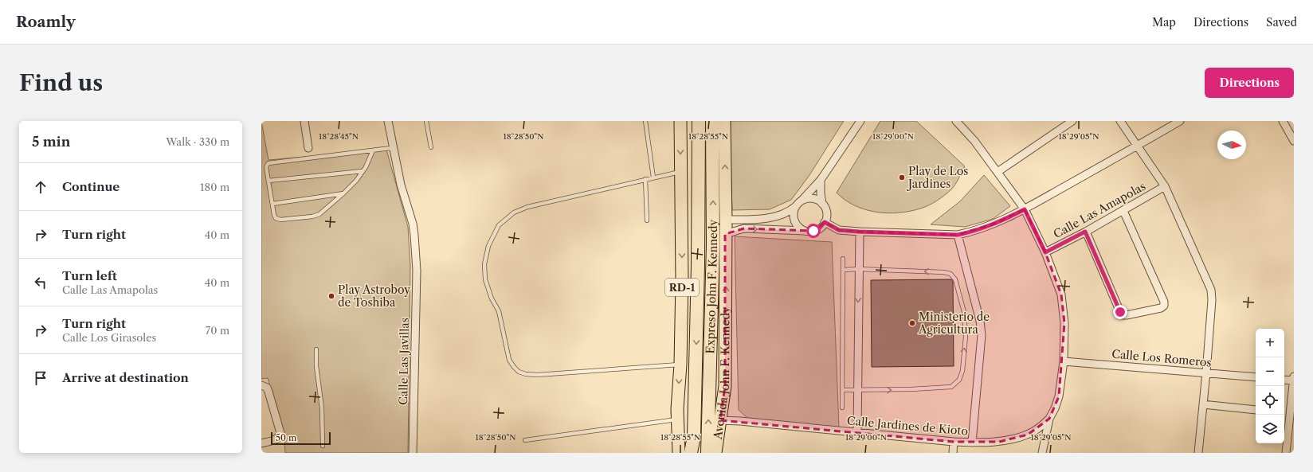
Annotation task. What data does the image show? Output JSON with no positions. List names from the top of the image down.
{
  "streets": {
    "highway": ["RD-1", "Expreso John F. Kennedy"],
    "main road": ["Avenida John F. Kennedy"],
    "street": [
      "Calle Las Amapolas",
      "Calle Los Romeros",
      "Calle Las Javillas",
      "Calle Jardines de Kioto"
    ]
  },
  "crossings": [
    ["Avenida John F. Kennedy", "Calle Jardines de Kioto"]
  ],
  "places": ["Play de Los Jardines", "Play Astroboy de Toshiba", "Ministerio de Agricultura"],
  "scale_bar": "50 m",
  "north": "right",
  "page": {
    "header": "Roamly",
    "nav": ["Map", "Directions", "Saved"],
    "buttons": "Directions",
    "title": "Find us",
    "heading": ["5 min", "Walk · 330 m"],
    "list": [
      ["Continue", "180 m"],
      ["Turn right", "40 m"],
      ["Turn left", "Calle Las Amapolas", "40 m"],
      ["Turn right", "Calle Los Girasoles", "70 m"],
      "Arrive at destination"
    ],
    "map_buttons": ["+", "−"],
    "scale": "50 m"
  },
  "coordinates": [
    "18°28'45\"N",
    "18°28'50\"N",
    "18°28'55\"N",
    "18°29'00\"N",
    "18°29'05\"N"
  ]
}
